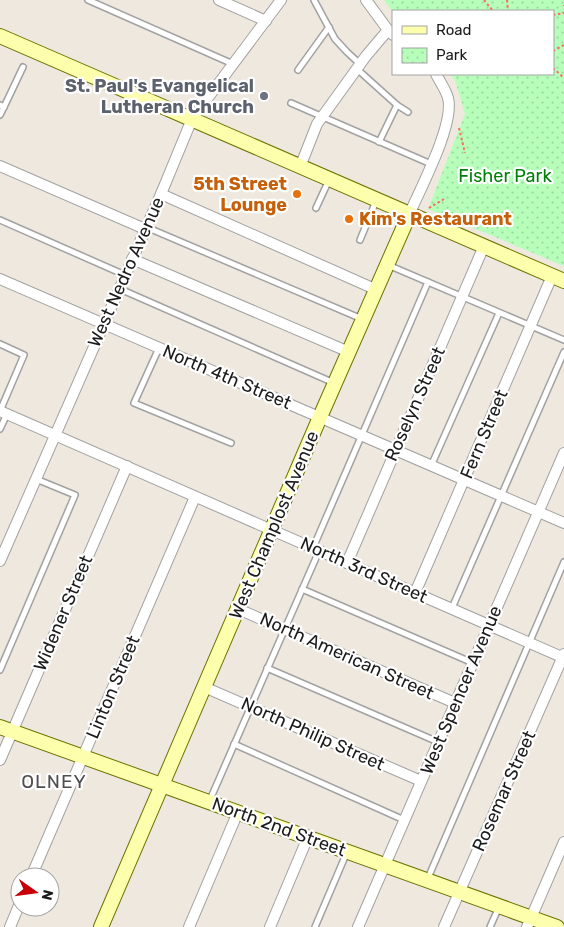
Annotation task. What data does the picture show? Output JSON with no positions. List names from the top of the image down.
{
  "streets": {
    "street": [
      "West Nedro Avenue",
      "North 4th Street",
      "Roselyn Street",
      "Fern Street",
      "West Champlost Avenue",
      "North 3rd Street",
      "Widener Street",
      "North American Street",
      "Linton Street",
      "West Spencer Avenue",
      "North Philip Street",
      "Rosemar Street",
      "North 2nd Street"
    ]
  },
  "crossings": [
    ["West Nedro Avenue", "North 4th Street"],
    ["West Nedro Avenue", "North 3rd Street"],
    ["North 4th Street", "Roselyn Street"],
    ["North 4th Street", "Fern Street"],
    ["North 4th Street", "West Champlost Avenue"],
    ["North 4th Street", "West Spencer Avenue"],
    ["Roselyn Street", "North 3rd Street"],
    ["Fern Street", "North 3rd Street"],
    ["West Champlost Avenue", "North 3rd Street"],
    ["West Champlost Avenue", "North American Street"],
    ["West Champlost Avenue", "North Philip Street"],
    ["West Champlost Avenue", "North 2nd Street"],
    ["North 3rd Street", "Widener Street"],
    ["North 3rd Street", "Linton Street"],
    ["North 3rd Street", "West Spencer Avenue"],
    ["North 3rd Street", "Rosemar Street"],
    ["Widener Street", "North 2nd Street"],
    ["North American Street", "West Spencer Avenue"],
    ["Linton Street", "North 2nd Street"],
    ["West Spencer Avenue", "North Philip Street"],
    ["West Spencer Avenue", "North 2nd Street"],
    ["Rosemar Street", "North 2nd Street"]
  ],
  "districts": ["OLNEY"],
  "parks": ["Fisher Park"],
  "places": ["St. Paul's Evangelical Lutheran Church", "5th Street Lounge", "Kim's Restaurant"],
  "legend": ["Road", "Park"],
  "north": "right"
}
